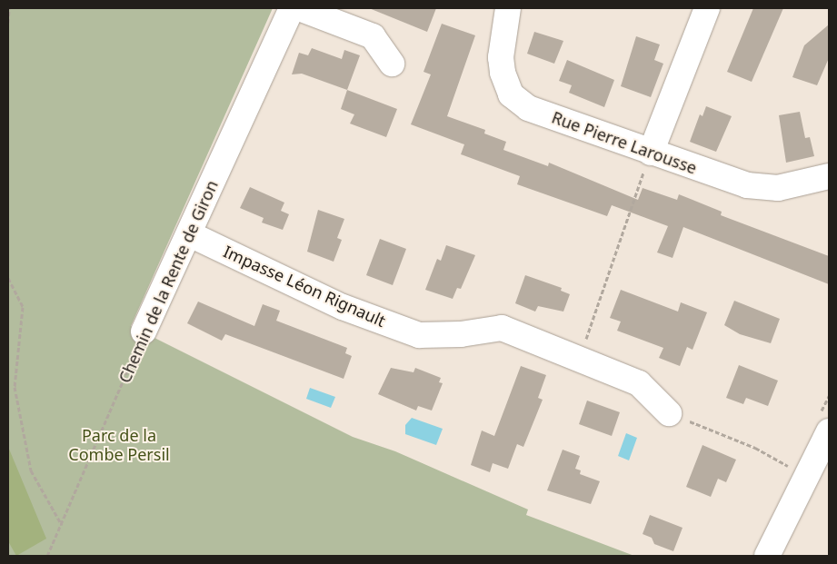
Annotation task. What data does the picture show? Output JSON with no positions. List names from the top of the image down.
{
  "streets": {
    "street": ["Rue Pierre Larousse", "Chemin de la Rente de Giron", "Impasse Léon Rignault"]
  },
  "crossings": [
    ["Chemin de la Rente de Giron", "Impasse Léon Rignault"]
  ],
  "parks": ["Parc de la Combe Persil"]
}
